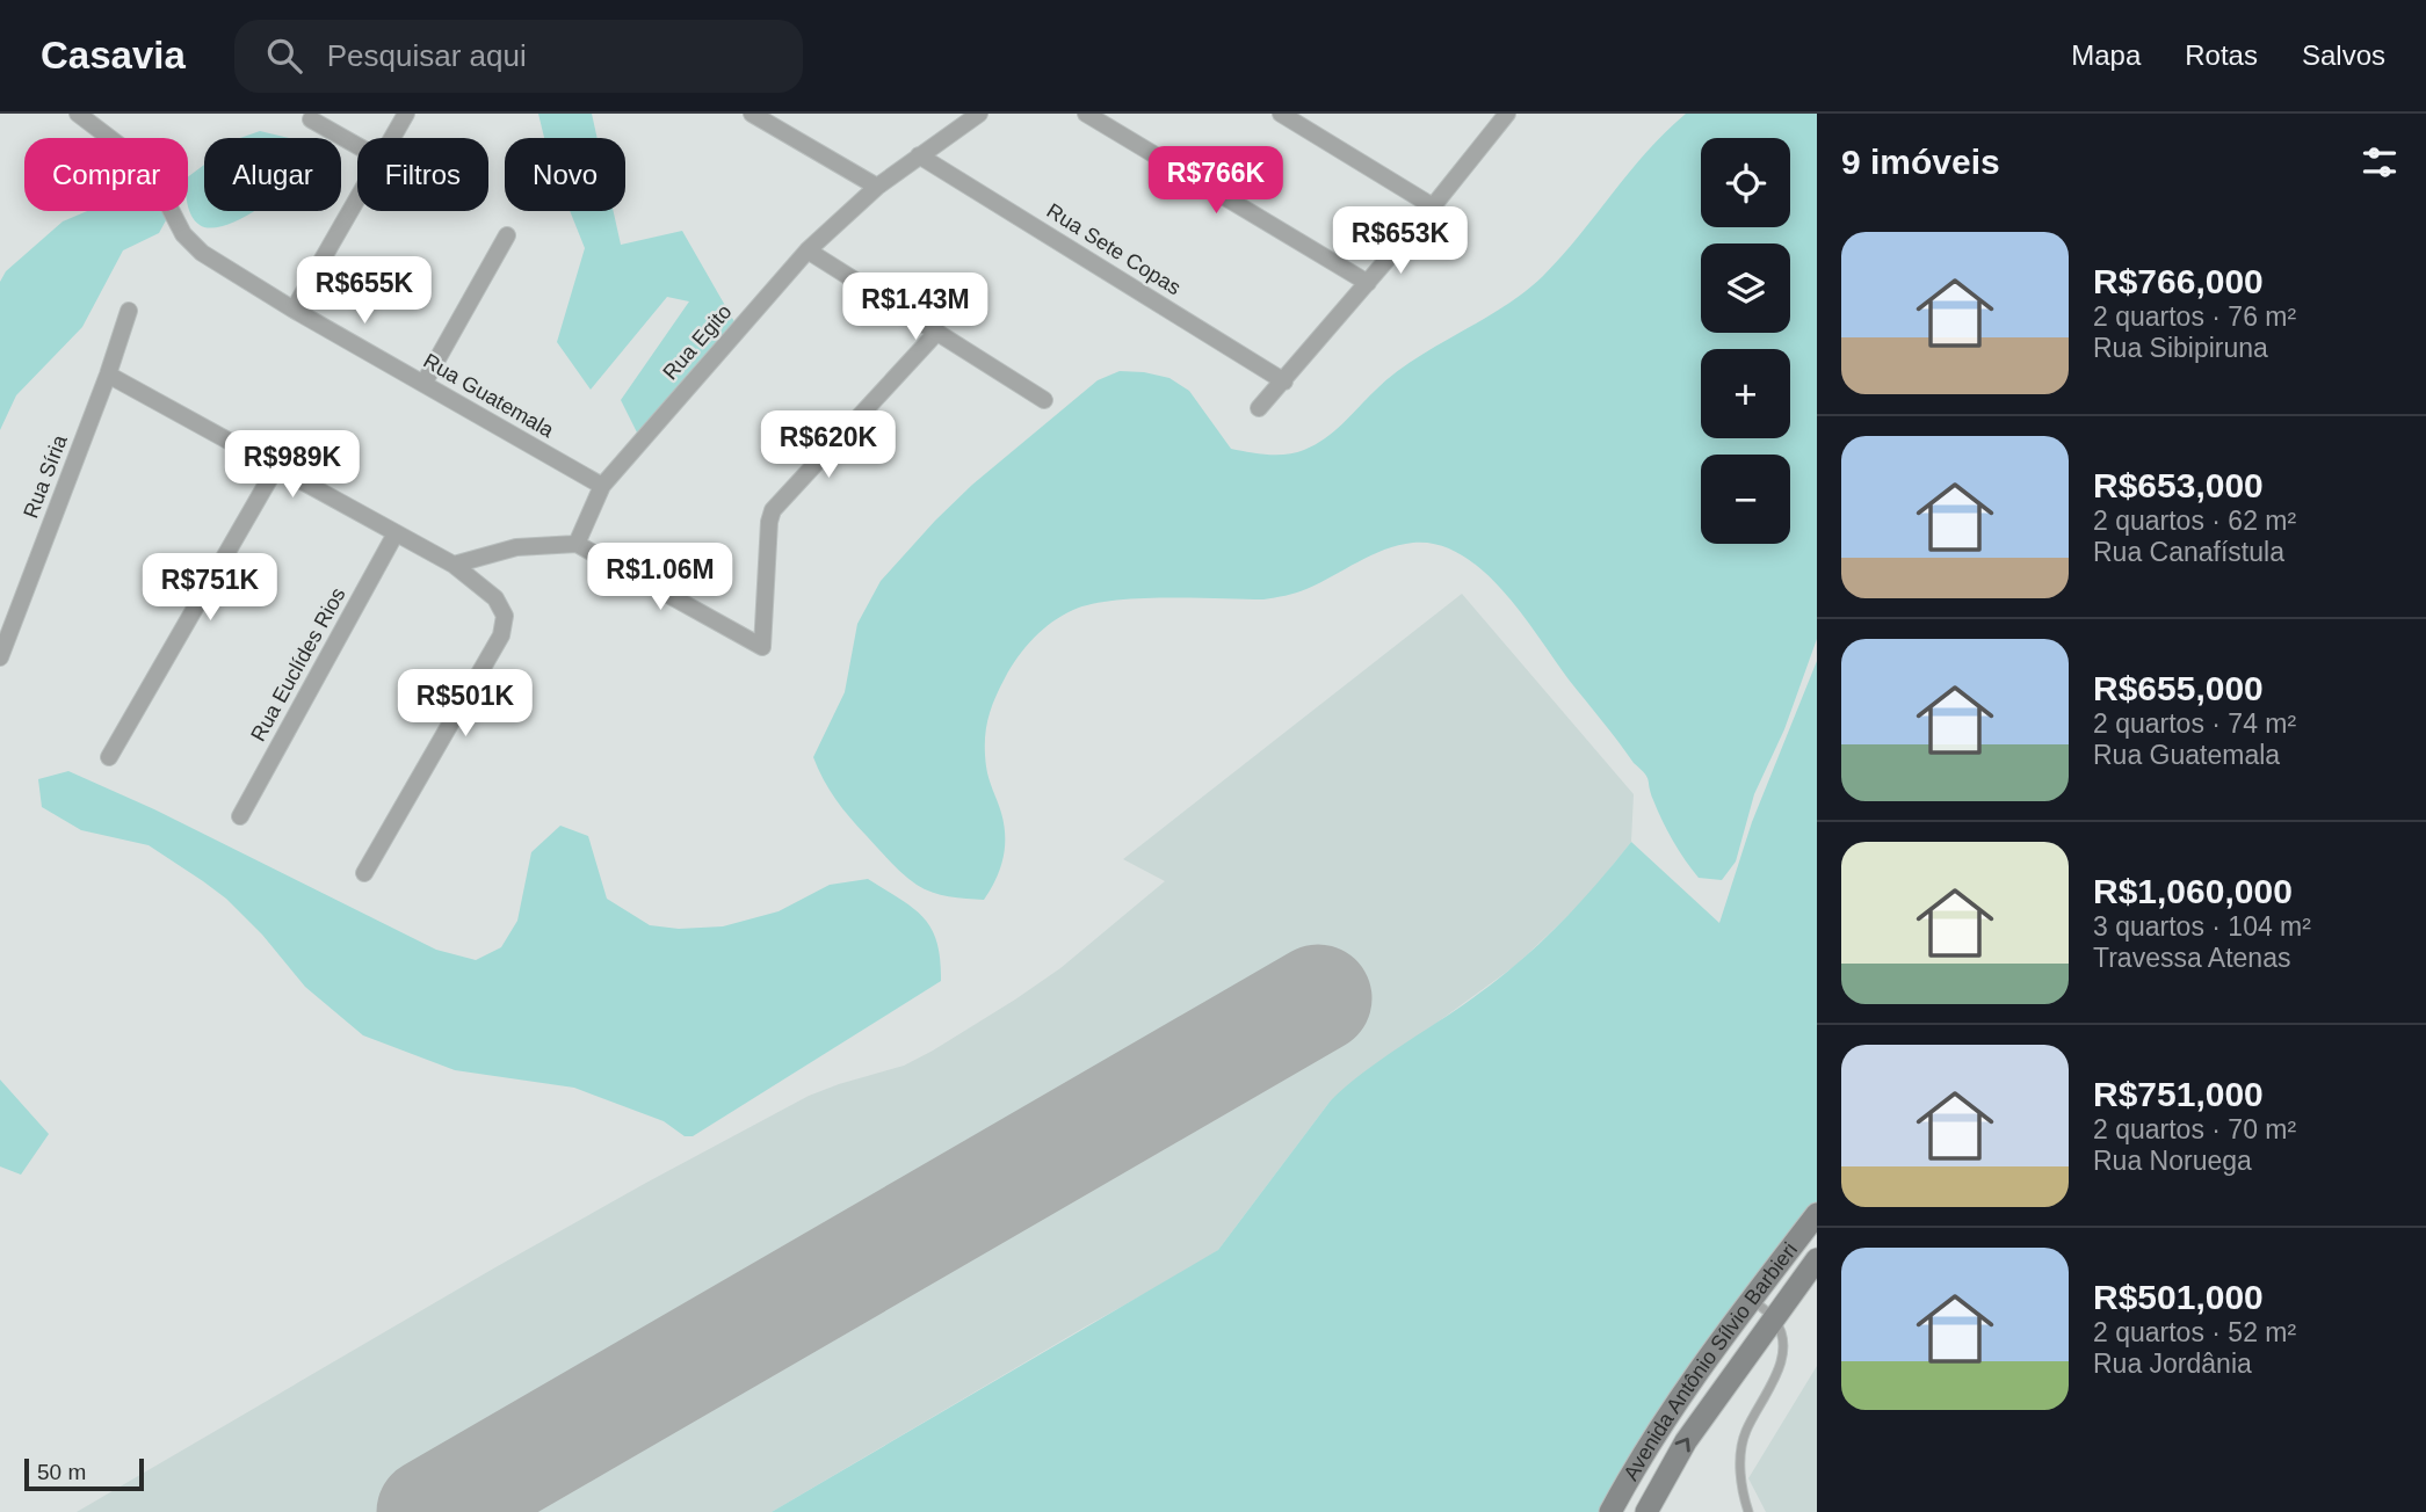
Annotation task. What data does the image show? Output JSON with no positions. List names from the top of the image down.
{
  "streets": {
    "main road": ["Avenida Antônio Sílvio Barbieri"],
    "street": [
      "Rua Sete Copas",
      "Rua Egito",
      "Rua Guatemala",
      "Rua Síria",
      "Rua Euclídes Rios"
    ]
  },
  "crossings": [
    ["Rua Sete Copas", "Rua Egito"],
    ["Rua Egito", "Rua Guatemala"]
  ],
  "scale_bar": "50 m",
  "page": {
    "header": "Casavia",
    "search": "Pesquisar aqui",
    "nav": ["Mapa", "Rotas", "Salvos"],
    "heading": "9 imóveis",
    "map_buttons": ["+", "−"],
    "chip": [
      "Comprar",
      "Alugar",
      "Filtros",
      "Novo"
    ],
    "price": [
      "R$766K",
      "R$653K",
      "R$655K",
      "R$1.43M",
      "R$620K",
      "R$989K",
      "R$1.06M",
      "R$751K",
      "R$501K"
    ],
    "list": [
      {
        "name": "R$766,000",
        "note": "2 quartos · 76 m² · Rua Sibipiruna"
      },
      {
        "name": "R$653,000",
        "note": "2 quartos · 62 m² · Rua Canafístula"
      },
      {
        "name": "R$655,000",
        "note": "2 quartos · 74 m² · Rua Guatemala"
      },
      {
        "name": "R$1,060,000",
        "note": "3 quartos · 104 m² · Travessa Atenas"
      },
      {
        "name": "R$751,000",
        "note": "2 quartos · 70 m² · Rua Noruega"
      },
      {
        "name": "R$501,000",
        "note": "2 quartos · 52 m² · Rua Jordânia"
      }
    ],
    "scale": "50 m"
  }
}
